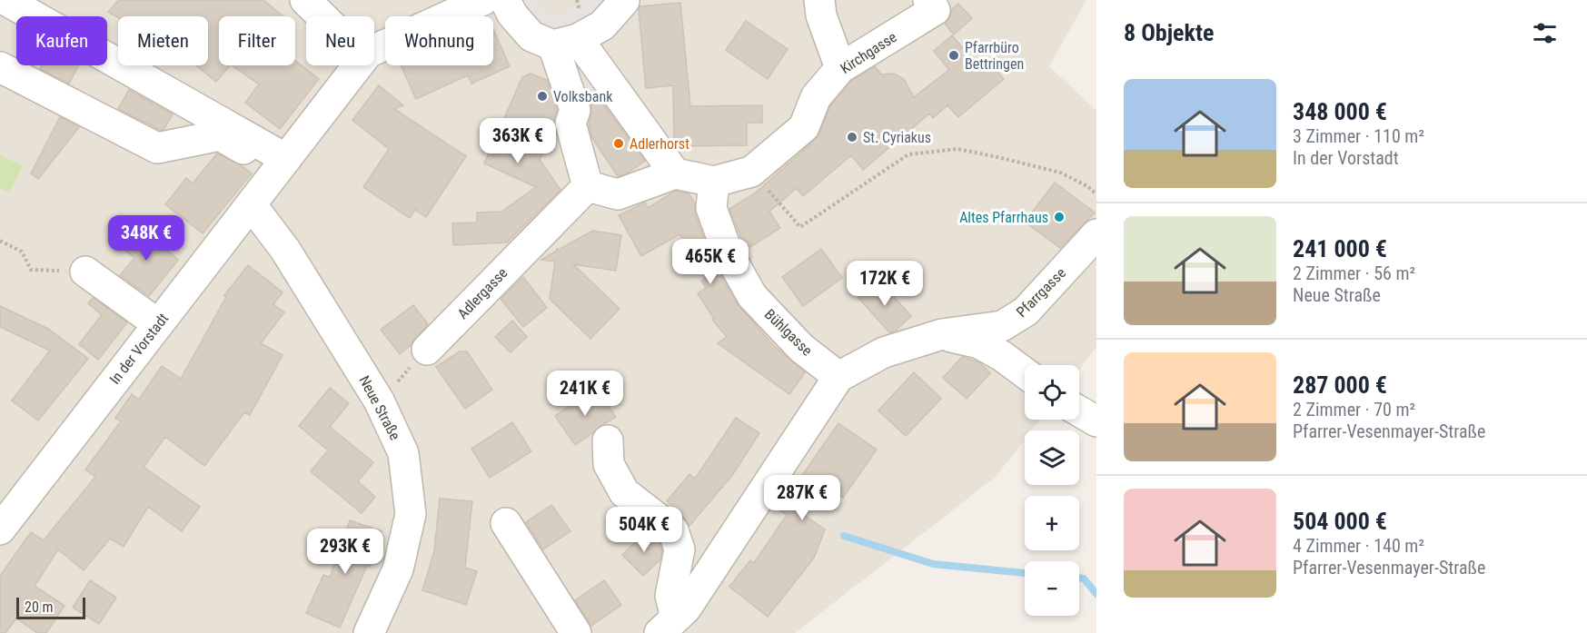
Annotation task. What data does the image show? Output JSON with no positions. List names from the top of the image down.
{
  "streets": {
    "street": [
      "Kirchgasse",
      "Pfarrgasse",
      "Adlergasse",
      "Bühlgasse",
      "In der Vorstadt",
      "Neue Straße"
    ]
  },
  "crossings": [
    ["Kirchgasse", "Bühlgasse"],
    ["In der Vorstadt", "Neue Straße"]
  ],
  "places": [
    "Pfarrbüro Bettringen",
    "Volksbank",
    "St. Cyriakus",
    "Adlerhorst",
    "Altes Pfarrhaus"
  ],
  "scale_bar": "20 m",
  "page": {
    "heading": "8 Objekte",
    "chip": [
      "Kaufen",
      "Mieten",
      "Filter",
      "Neu",
      "Wohnung"
    ],
    "list": [
      {
        "name": "348 000 €",
        "note": "3 Zimmer · 110 m² · In der Vorstadt"
      },
      {
        "name": "241 000 €",
        "note": "2 Zimmer · 56 m² · Neue Straße"
      },
      {
        "name": "287 000 €",
        "note": "2 Zimmer · 70 m² · Pfarrer-Vesenmayer-Straße"
      },
      {
        "name": "504 000 €",
        "note": "4 Zimmer · 140 m² · Pfarrer-Vesenmayer-Straße"
      }
    ],
    "price": [
      "363K €",
      "348K €",
      "465K €",
      "172K €",
      "241K €",
      "287K €",
      "504K €",
      "293K €"
    ],
    "map_buttons": ["+", "−"],
    "scale": "20 m"
  }
}
